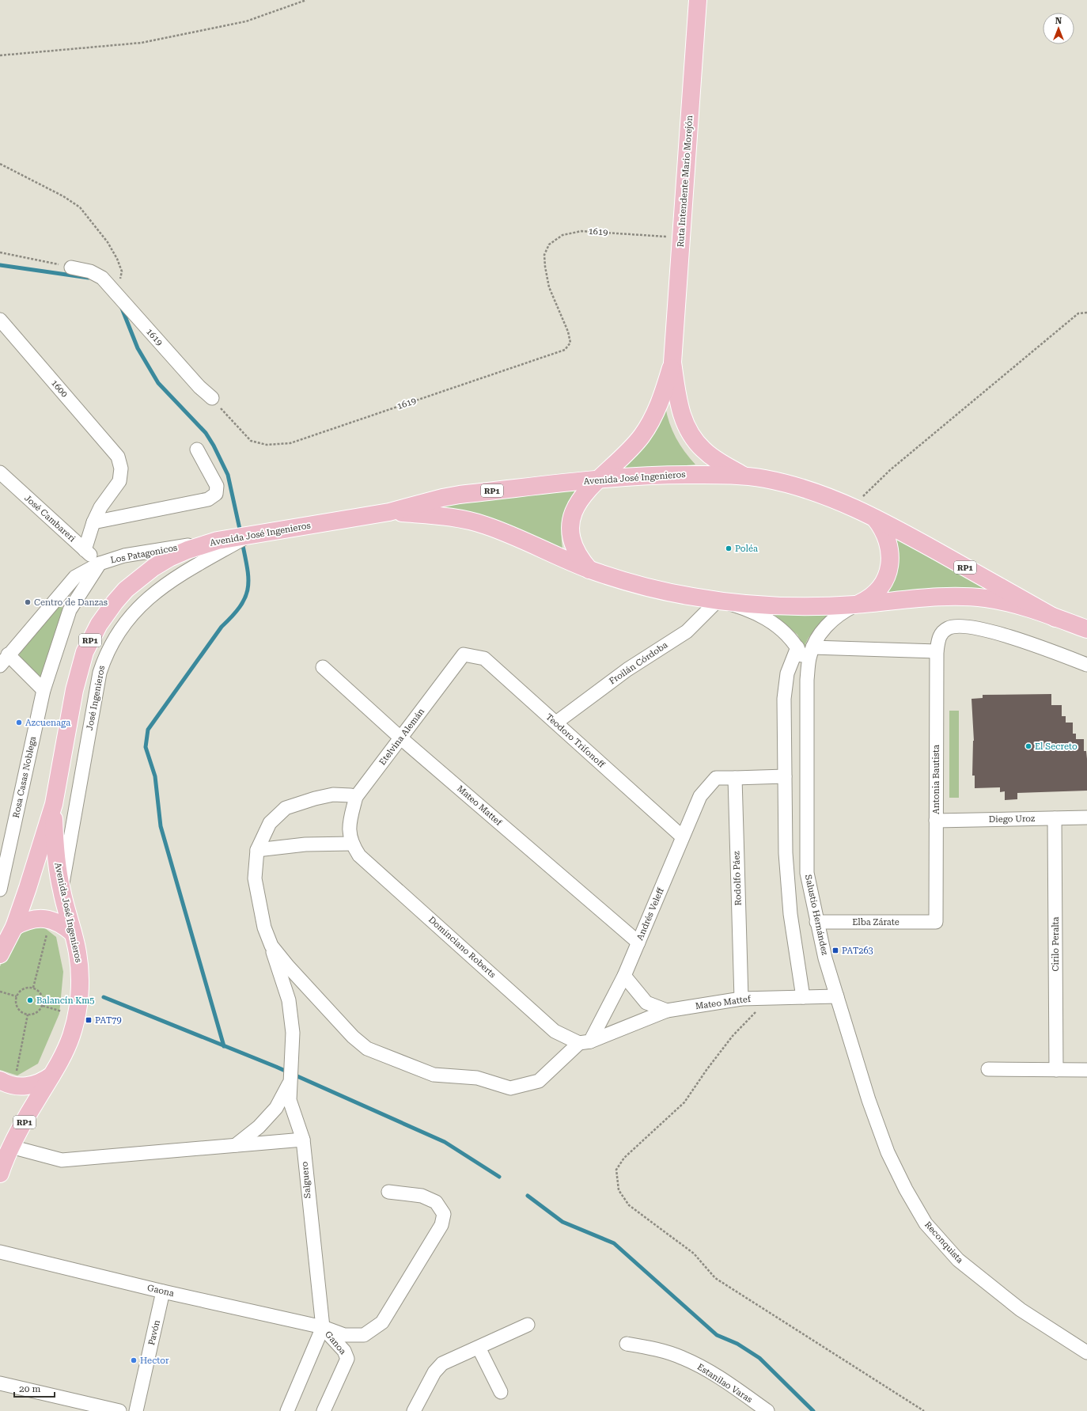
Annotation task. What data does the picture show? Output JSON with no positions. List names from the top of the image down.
{
  "streets": {
    "main road": ["Ruta Intendente Mario Morejón", "Avenida José Ingenieros", "RP1"],
    "street": [
      "1619",
      "1600",
      "José Cambareri",
      "Los Patagonicos",
      "Froilán Córdoba",
      "José Ingenieros",
      "Etelvina Alemán",
      "Teodoro Trifonoff",
      "Rosa Casas Noblega",
      "Antonia Bautista",
      "Mateo Mattef",
      "Diego Uroz",
      "Rodolfo Páez",
      "Andrés Veleff",
      "Salustio Hernández",
      "Elba Zárate",
      "Cirilo Peralta",
      "Dominciano Roberts",
      "Salguero",
      "Reconquista",
      "Gaona",
      "Pavón",
      "Ganoa",
      "Estanilao Varas"
    ]
  },
  "crossings": [
    ["Ruta Intendente Mario Morejón", "1619"],
    ["Avenida José Ingenieros", "RP1"],
    ["Avenida José Ingenieros", "Los Patagonicos"],
    ["Avenida José Ingenieros", "Froilán Córdoba"],
    ["Avenida José Ingenieros", "José Ingenieros"],
    ["Avenida José Ingenieros", "Salustio Hernández"],
    ["RP1", "Salustio Hernández"],
    ["José Cambareri", "Los Patagonicos"],
    ["José Cambareri", "Rosa Casas Noblega"],
    ["Los Patagonicos", "Rosa Casas Noblega"],
    ["Froilán Córdoba", "Teodoro Trifonoff"],
    ["Etelvina Alemán", "Teodoro Trifonoff"],
    ["Etelvina Alemán", "Mateo Mattef"],
    ["Etelvina Alemán", "Dominciano Roberts"],
    ["Teodoro Trifonoff", "Andrés Veleff"],
    ["Antonia Bautista", "Diego Uroz"],
    ["Antonia Bautista", "Elba Zárate"],
    ["Mateo Mattef", "Rodolfo Páez"],
    ["Mateo Mattef", "Andrés Veleff"],
    ["Mateo Mattef", "Salustio Hernández"],
    ["Mateo Mattef", "Dominciano Roberts"],
    ["Diego Uroz", "Cirilo Peralta"],
    ["Rodolfo Páez", "Andrés Veleff"],
    ["Andrés Veleff", "Dominciano Roberts"],
    ["Salustio Hernández", "Elba Zárate"],
    ["Salustio Hernández", "Reconquista"],
    ["Salguero", "Gaona"],
    ["Salguero", "Ganoa"],
    ["Gaona", "Pavón"],
    ["Gaona", "Ganoa"]
  ],
  "places": {
    "other": [
      "Poléa",
      "Centro de Danzas",
      "Azcuenaga",
      "El Secreto",
      "Balancín Km5",
      "Hector"
    ],
    "transit": ["PAT263", "PAT79"]
  },
  "scale_bar": "20 m",
  "north": "top"
}
